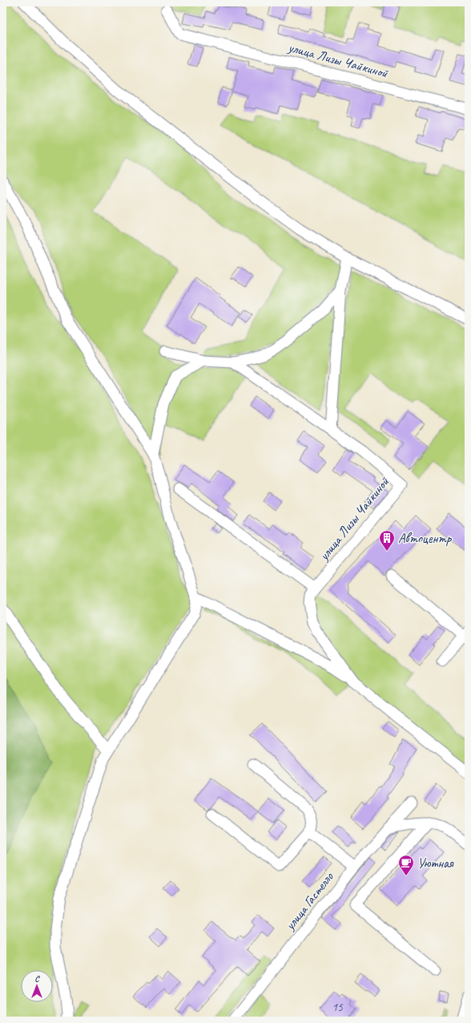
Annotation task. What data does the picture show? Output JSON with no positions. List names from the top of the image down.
{
  "streets": {
    "street": ["улица Лизы Чайкиной", "улица Гастелло"]
  },
  "places": {
    "building": ["Автоцентр"],
    "cafe": ["Уютная"]
  },
  "house_numbers": ["15"],
  "north": "top"
}
